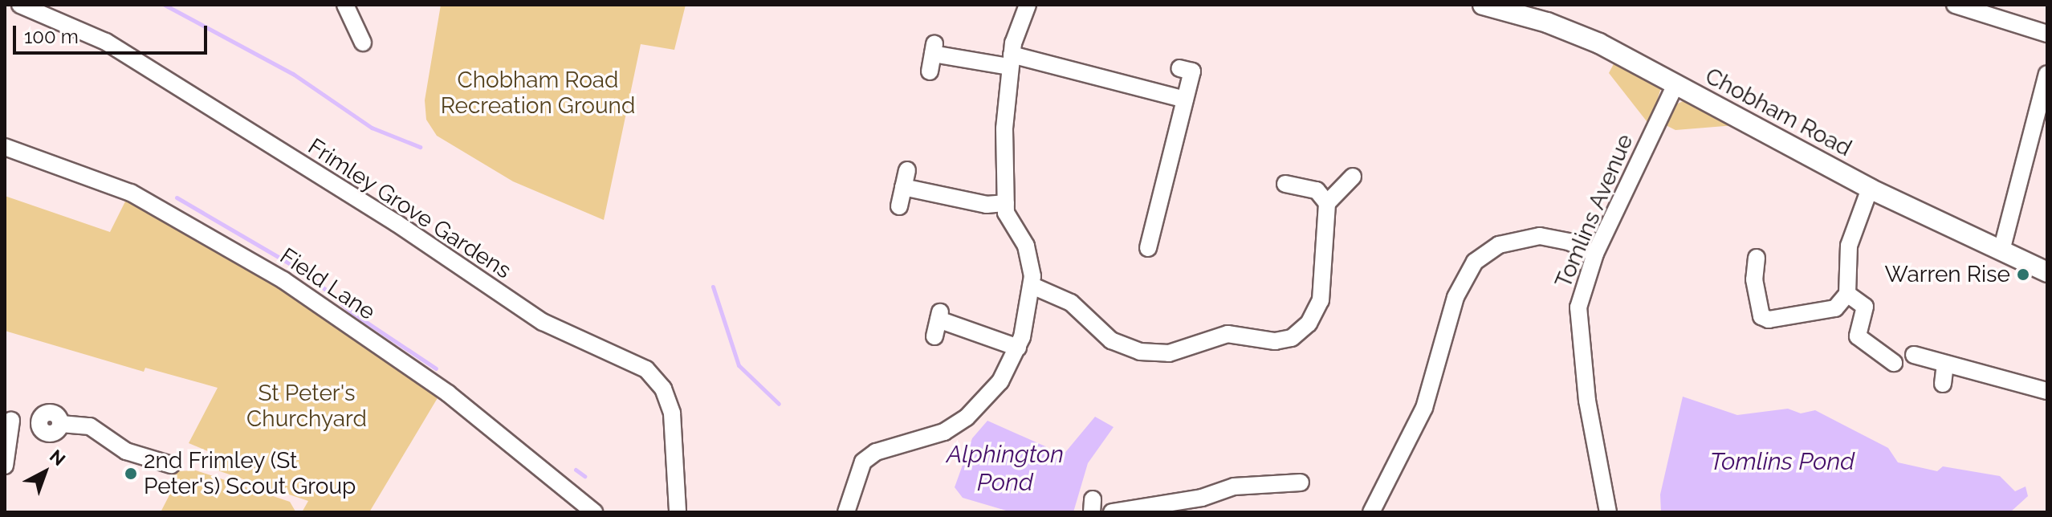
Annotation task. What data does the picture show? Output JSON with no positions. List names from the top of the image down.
{
  "streets": {
    "main road": ["Chobham Road"],
    "street": ["Frimley Grove Gardens", "Tomlins Avenue", "Field Lane"]
  },
  "crossings": [
    ["Chobham Road", "Tomlins Avenue"]
  ],
  "water": ["Alphington Pond", "Tomlins Pond"],
  "parks": ["Chobham Road Recreation Ground", "St Peter's Churchyard"],
  "places": ["Warren Rise", "2nd Frimley (St Peter's) Scout Group"],
  "scale_bar": "100 m",
  "north": "top right"
}
